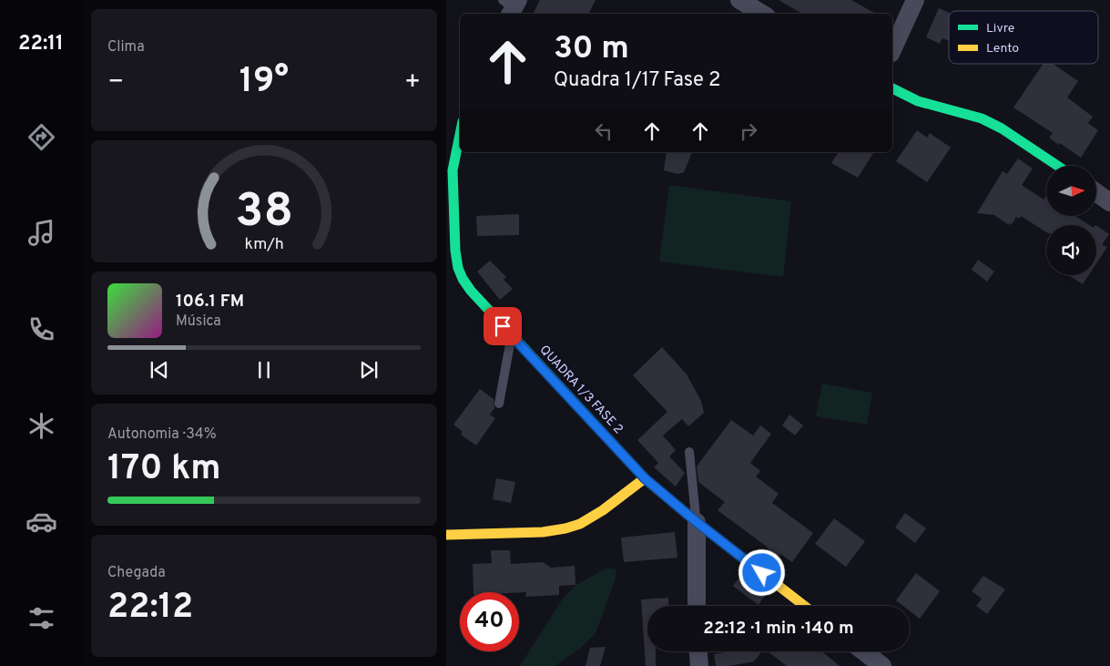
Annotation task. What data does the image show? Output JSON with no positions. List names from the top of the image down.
{
  "streets": {
    "street": ["QUADRA 1/3 FASE 2"]
  },
  "legend": ["Livre", "Lento"],
  "north": "right",
  "page": {
    "tabs": "22:11",
    "tile": [
      "Clima",
      ["Autonomia · 34%", "170 km"],
      ["Chegada", "22:12"]
    ],
    "turn": ["30 m", "Quadra 1/17 Fase 2"],
    "heat": ["−", "19°", "+"],
    "song": ["106.1 FM", "Música"],
    "limit": "40",
    "trip": "22:12 · 1 min · 140 m",
    "gauge": ["38", "km/h"]
  }
}
